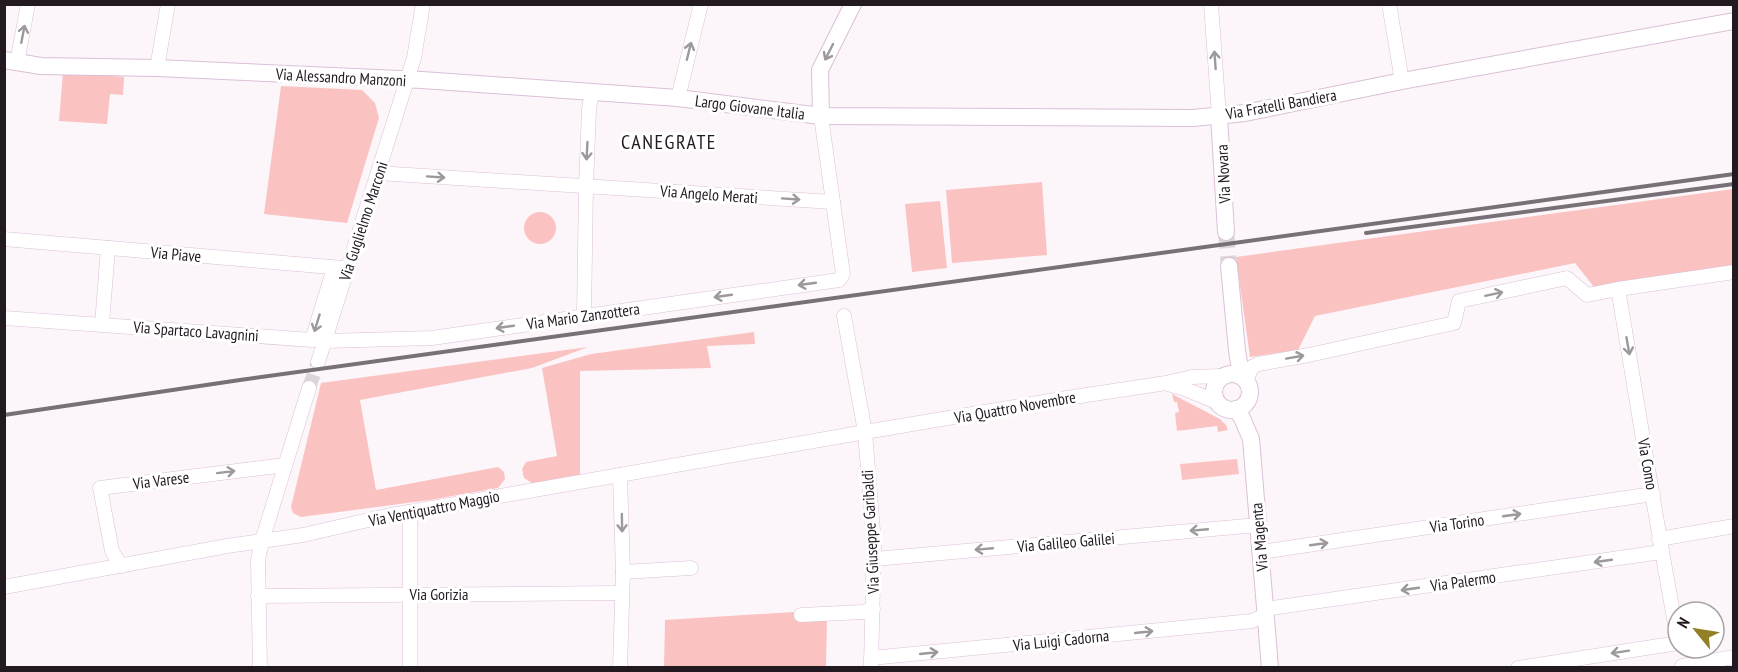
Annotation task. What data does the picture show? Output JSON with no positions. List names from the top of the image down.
{
  "streets": {
    "street": [
      "Via Alessandro Manzoni",
      "Via Fratelli Bandiera",
      "Largo Giovane Italia",
      "Via Novara",
      "Via Angelo Merati",
      "Via Guglielmo Marconi",
      "Via Piave",
      "Via Mario Zanzottera",
      "Via Spartaco Lavagnini",
      "Via Quattro Novembre",
      "Via Como",
      "Via Varese",
      "Via Ventiquattro Maggio",
      "Via Torino",
      "Via Giuseppe Garibaldi",
      "Via Magenta",
      "Via Galileo Galilei",
      "Via Palermo",
      "Via Gorizia",
      "Via Luigi Cadorna"
    ]
  },
  "crossings": [
    ["Via Alessandro Manzoni", "Largo Giovane Italia"],
    ["Via Alessandro Manzoni", "Via Guglielmo Marconi"],
    ["Via Fratelli Bandiera", "Largo Giovane Italia"],
    ["Via Fratelli Bandiera", "Via Novara"],
    ["Via Angelo Merati", "Via Guglielmo Marconi"],
    ["Via Angelo Merati", "Via Mario Zanzottera"],
    ["Via Guglielmo Marconi", "Via Piave"],
    ["Via Guglielmo Marconi", "Via Mario Zanzottera"],
    ["Via Guglielmo Marconi", "Via Spartaco Lavagnini"],
    ["Via Piave", "Via Spartaco Lavagnini"],
    ["Via Quattro Novembre", "Via Ventiquattro Maggio"],
    ["Via Quattro Novembre", "Via Giuseppe Garibaldi"],
    ["Via Quattro Novembre", "Via Magenta"],
    ["Via Como", "Via Torino"],
    ["Via Como", "Via Palermo"],
    ["Via Varese", "Via Ventiquattro Maggio"],
    ["Via Ventiquattro Maggio", "Via Giuseppe Garibaldi"],
    ["Via Torino", "Via Magenta"],
    ["Via Giuseppe Garibaldi", "Via Galileo Galilei"],
    ["Via Giuseppe Garibaldi", "Via Luigi Cadorna"],
    ["Via Magenta", "Via Galileo Galilei"],
    ["Via Magenta", "Via Palermo"],
    ["Via Magenta", "Via Luigi Cadorna"],
    ["Via Palermo", "Via Luigi Cadorna"]
  ],
  "one_way": [
    "Via Angelo Merati",
    "Via Mario Zanzottera",
    "Via Spartaco Lavagnini",
    "Via Como",
    "Via Torino",
    "Via Galileo Galilei",
    "Via Luigi Cadorna"
  ],
  "districts": ["CANEGRATE"],
  "north": "top left"
}
